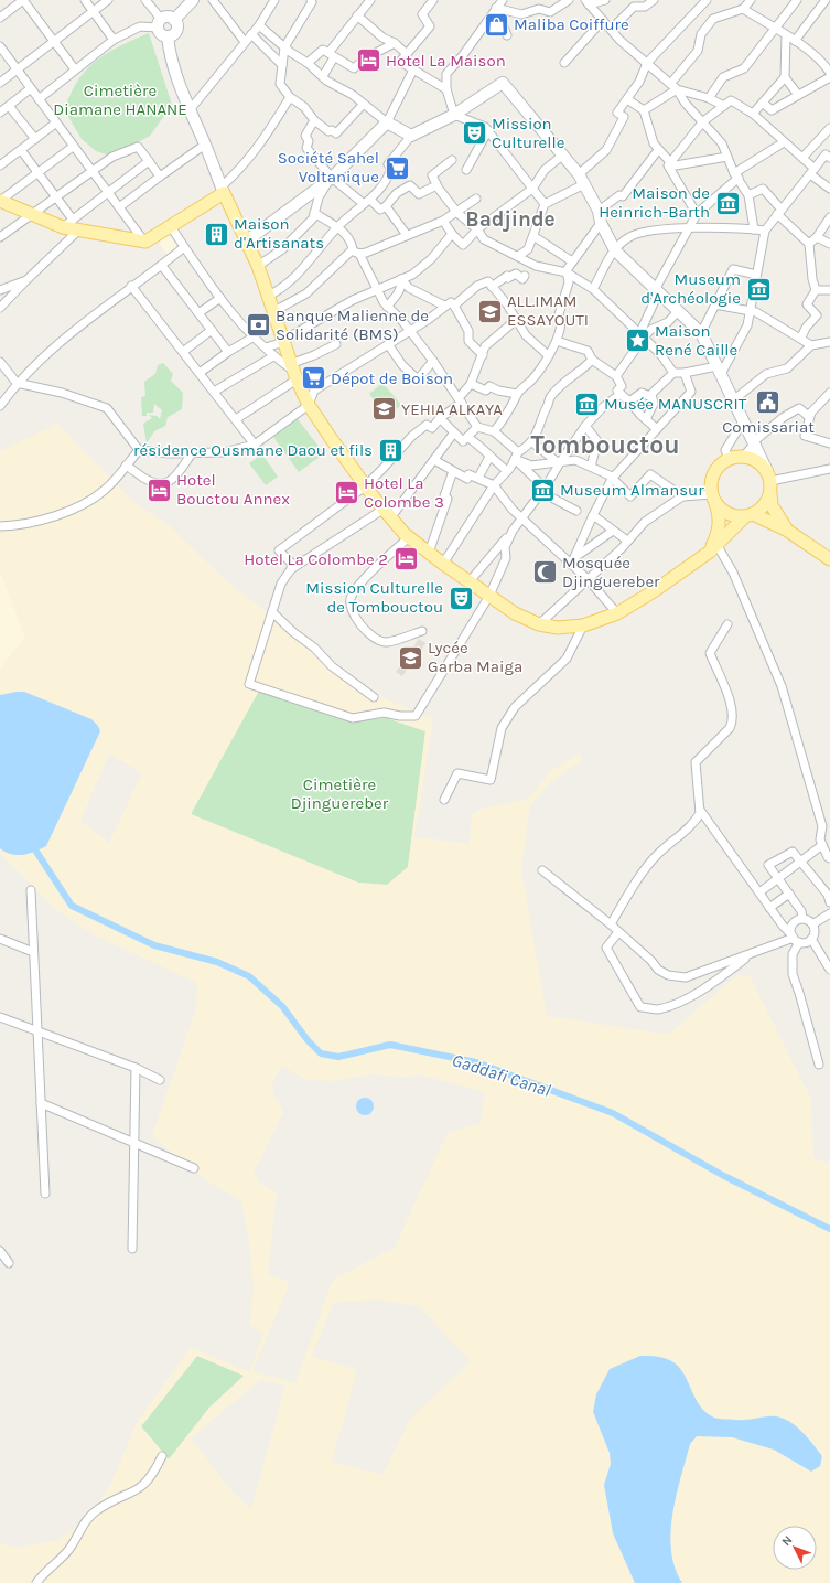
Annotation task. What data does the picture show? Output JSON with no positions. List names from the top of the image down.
{
  "districts": ["Badjinde", "Tombouctou"],
  "water": ["Gaddafi Canal"],
  "parks": ["Cimetière Diamane HANANE", "Cimetière Djinguereber"],
  "places": {
    "shop": ["Maliba Coiffure"],
    "hotel": [
      "Hotel La Maison",
      "Hotel Bouctou Annex",
      "Hotel La Colombe 3",
      "Hotel La Colombe 2"
    ],
    "theatre": ["Mission Culturelle", "Mission Culturelle de Tombouctou"],
    "supermarket": ["Société Sahel Voltanique", "Dépot de Boison"],
    "museum": [
      "Maison de Heinrich-Barth",
      "Museum d'Archéologie",
      "Musée MANUSCRIT",
      "Museum Almansur"
    ],
    "building": ["Maison d'Artisanats", "résidence Ousmane Daou et fils"],
    "school or university": ["ALL.IMAM ESSAYOUTI", "YEHIA ALKAYA", "Lycée Garba Maiga"],
    "bank": ["Banque Malienne de Solidarité (BMS)"],
    "place": ["Maison René Caille"],
    "public building": ["Comissariat"],
    "mosque": ["Mosquée Djinguereber"]
  },
  "north": "top left"
}
